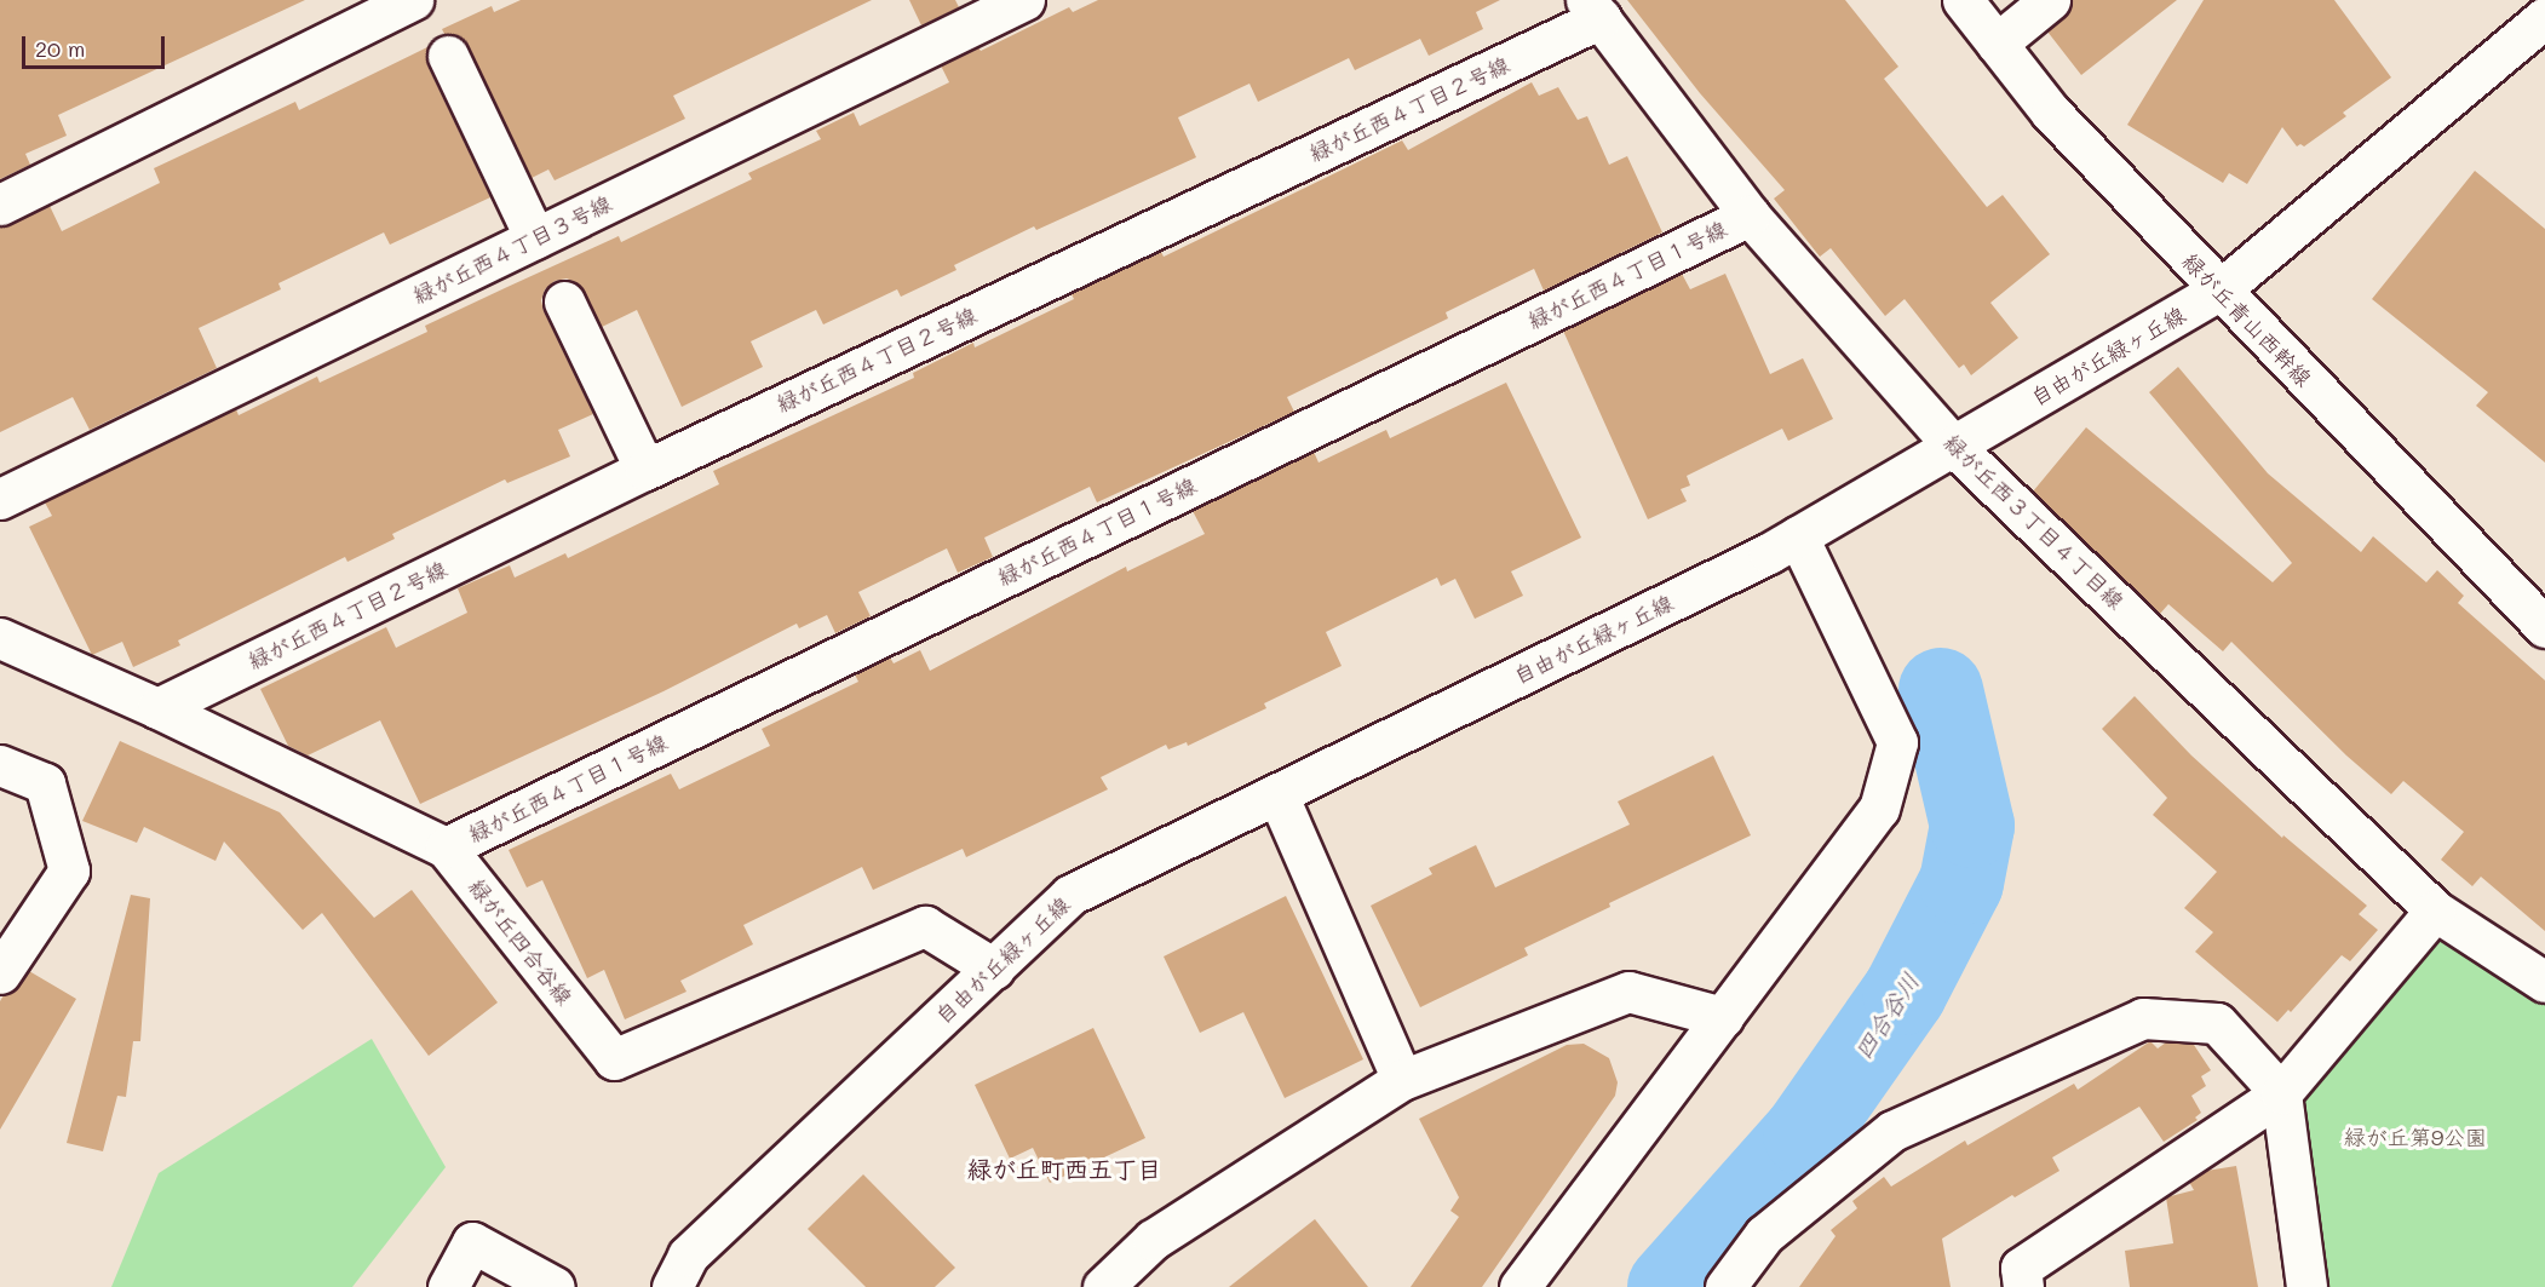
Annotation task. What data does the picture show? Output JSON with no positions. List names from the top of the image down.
{
  "streets": {
    "street": [
      "緑が丘西４丁目２号線",
      "緑が丘西４丁目３号線",
      "緑が丘西４丁目１号線",
      "緑が丘青山西幹線",
      "自由が丘緑ヶ丘線",
      "緑が丘西３丁目４丁目線",
      "緑が丘四合谷線"
    ]
  },
  "crossings": [
    ["緑が丘西４丁目２号線", "緑が丘西３丁目４丁目線"],
    ["緑が丘西４丁目２号線", "緑が丘四合谷線"],
    ["緑が丘西４丁目１号線", "緑が丘西３丁目４丁目線"],
    ["緑が丘西４丁目１号線", "緑が丘四合谷線"],
    ["緑が丘青山西幹線", "自由が丘緑ヶ丘線"],
    ["自由が丘緑ヶ丘線", "緑が丘西３丁目４丁目線"],
    ["自由が丘緑ヶ丘線", "緑が丘四合谷線"]
  ],
  "districts": ["緑が丘町西五丁目"],
  "water": ["四合谷川"],
  "parks": ["緑が丘第9公園"],
  "scale_bar": "20 m"
}
